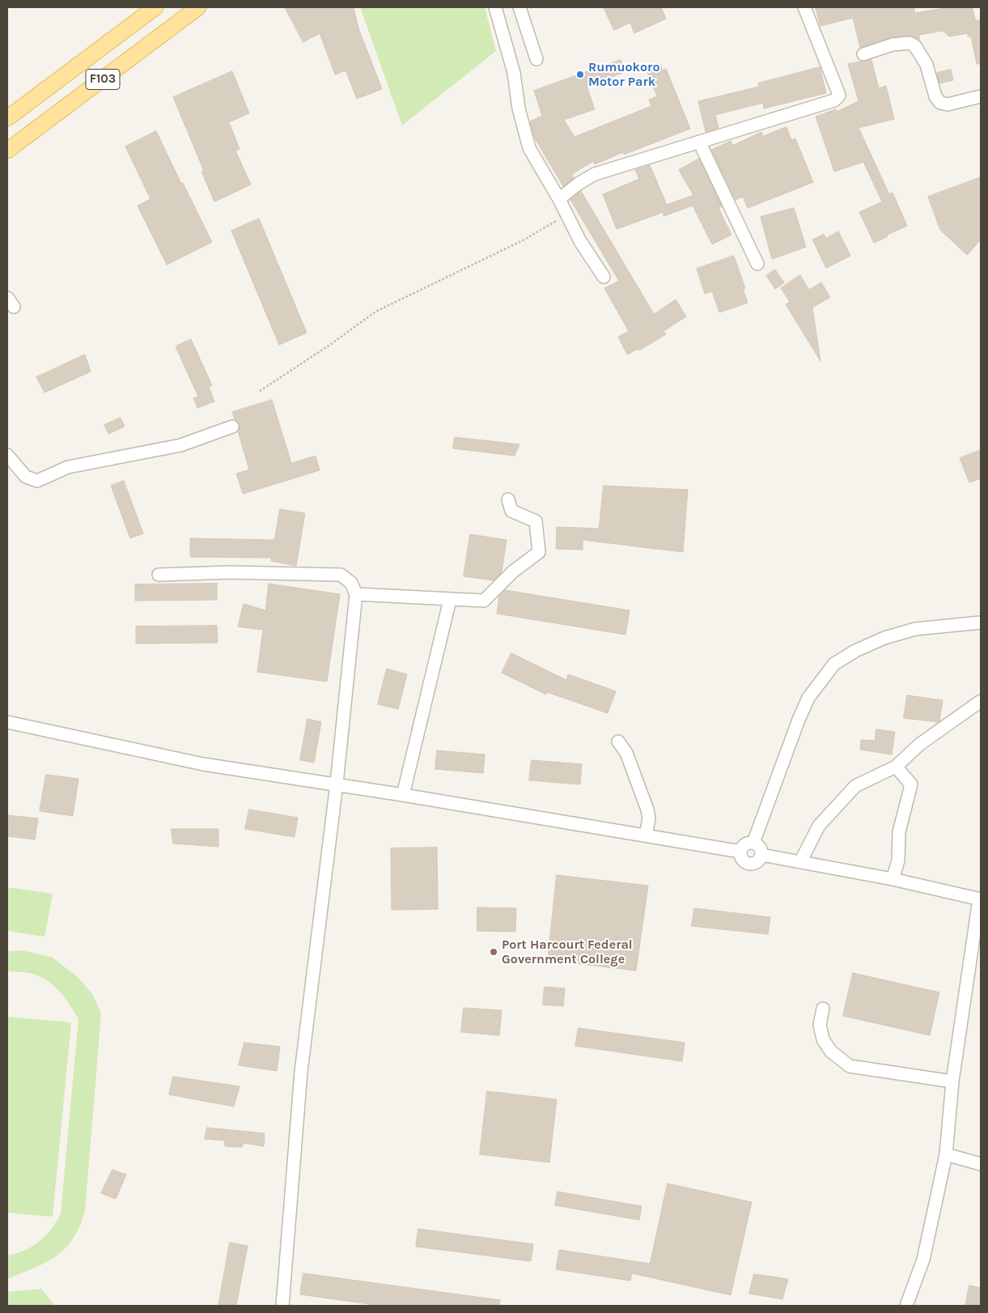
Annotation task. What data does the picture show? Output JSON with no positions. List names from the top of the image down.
{
  "streets": {
    "main road": ["F103"]
  },
  "places": ["Rumuokoro Motor Park", "Port Harcourt Federal Government College"]
}
